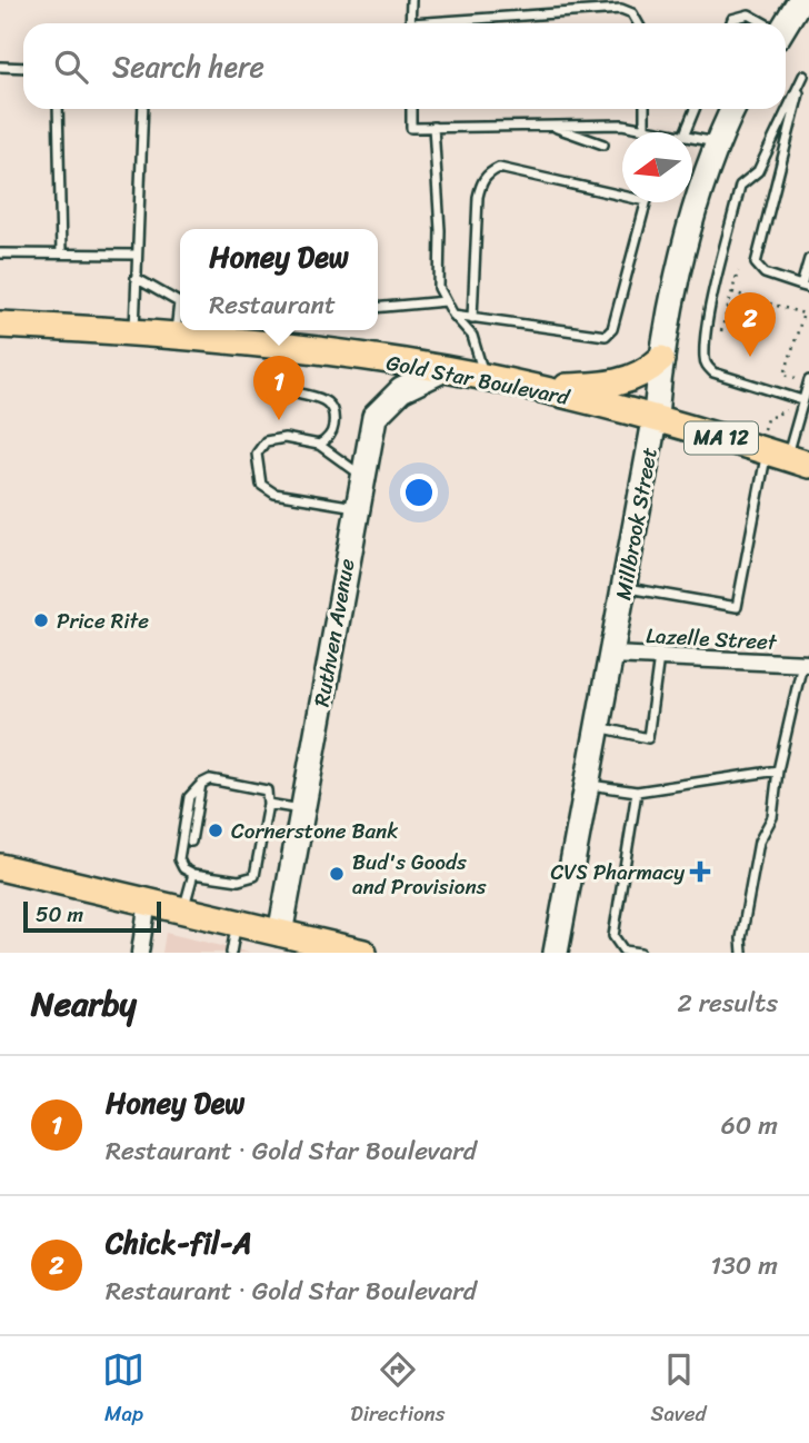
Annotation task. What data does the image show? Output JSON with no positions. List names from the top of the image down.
{
  "streets": {
    "main road": [
      "Gold Star Boulevard",
      "MA 12",
      "Millbrook Street",
      "Ruthven Avenue"
    ],
    "street": ["Lazelle Street"]
  },
  "crossings": [
    ["Gold Star Boulevard", "Millbrook Street"],
    ["Gold Star Boulevard", "Ruthven Avenue"],
    ["Millbrook Street", "Lazelle Street"]
  ],
  "places": {
    "other": ["Price Rite", "Cornerstone Bank", "Bud's Goods and Provisions"],
    "health": ["CVS Pharmacy"]
  },
  "scale_bar": "50 m",
  "north": "left",
  "page": {
    "search": "Search here",
    "popup": ["Honey Dew", "Restaurant"],
    "pins": ["2", "1"],
    "scale": "50 m",
    "heading": ["Nearby", "2 results"],
    "list": [
      {
        "mark": "1",
        "name": "Honey Dew",
        "note": "Restaurant · Gold Star Boulevard",
        "value": "60 m"
      },
      {
        "mark": "2",
        "name": "Chick-fil-A",
        "note": "Restaurant · Gold Star Boulevard",
        "value": "130 m"
      }
    ],
    "nav": ["Map", "Directions", "Saved"]
  }
}
